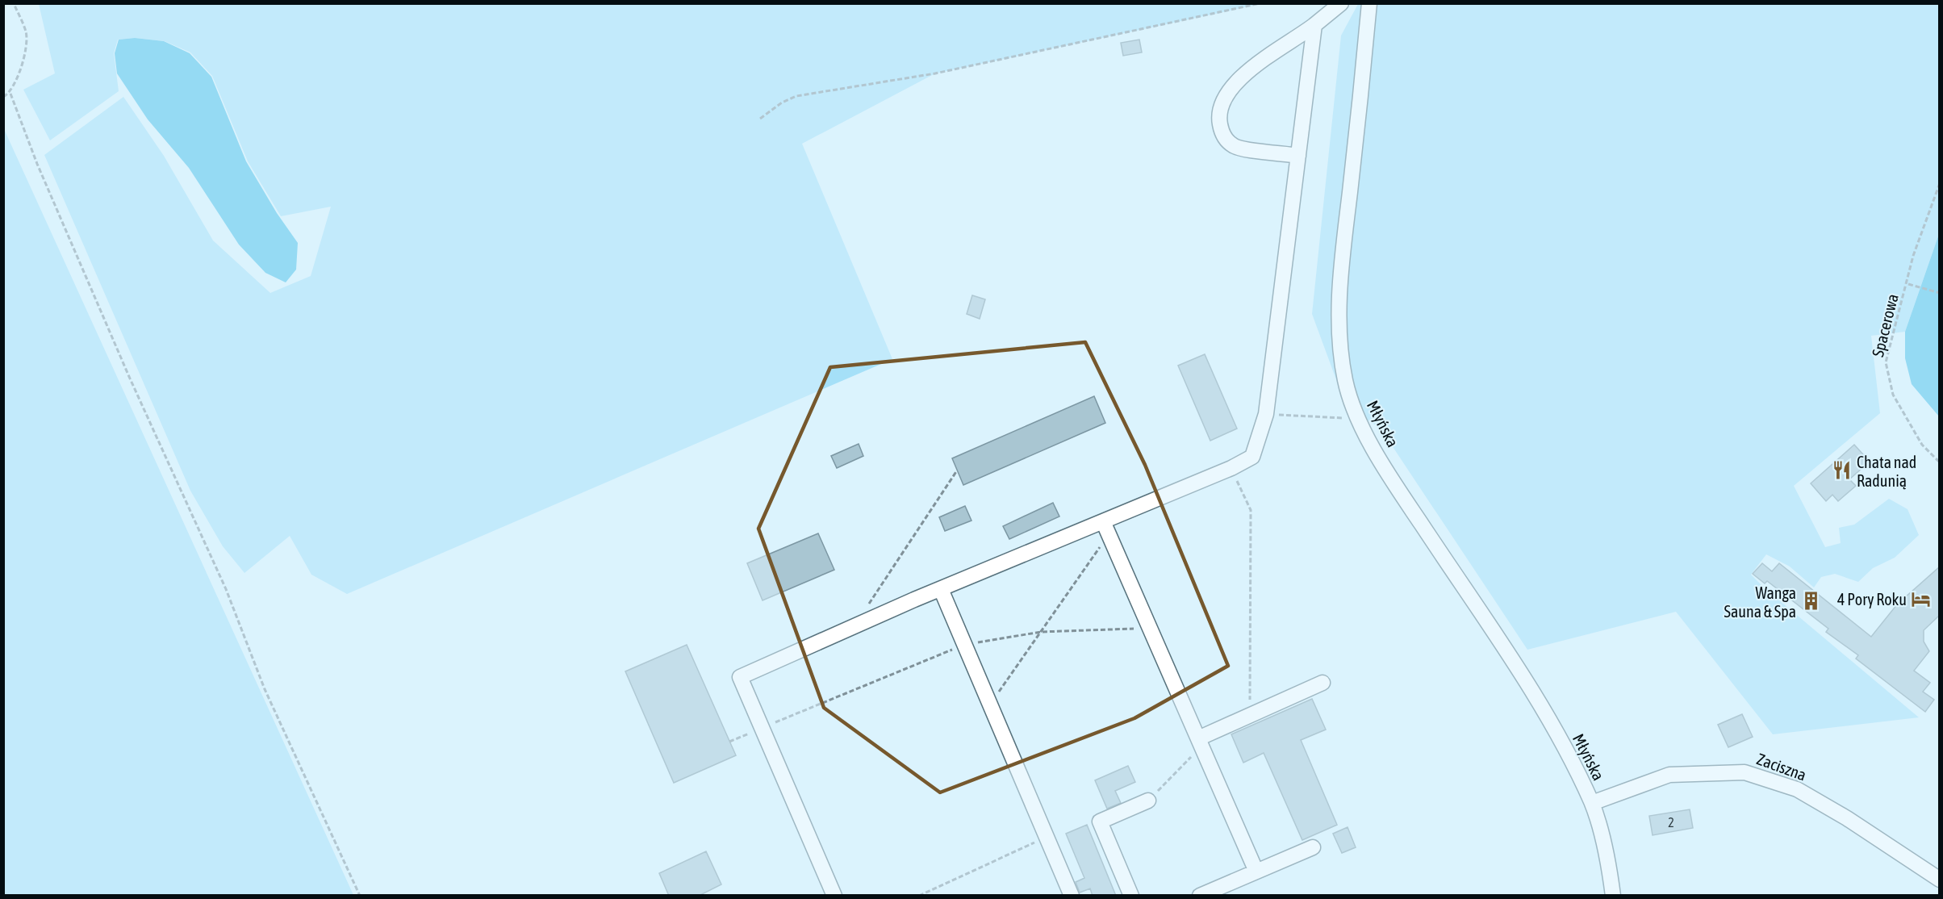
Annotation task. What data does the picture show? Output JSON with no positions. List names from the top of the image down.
{
  "streets": {
    "street": ["Młyńska", "Zaciszna"],
    "path": ["Spacerowa"]
  },
  "crossings": [
    ["Młyńska", "Zaciszna"]
  ],
  "places": {
    "restaurant": ["Chata nad Radunią"],
    "hotel": ["4 Pory Roku"],
    "building": ["Wanga Sauna & Spa"]
  },
  "house_numbers": ["2"]
}
